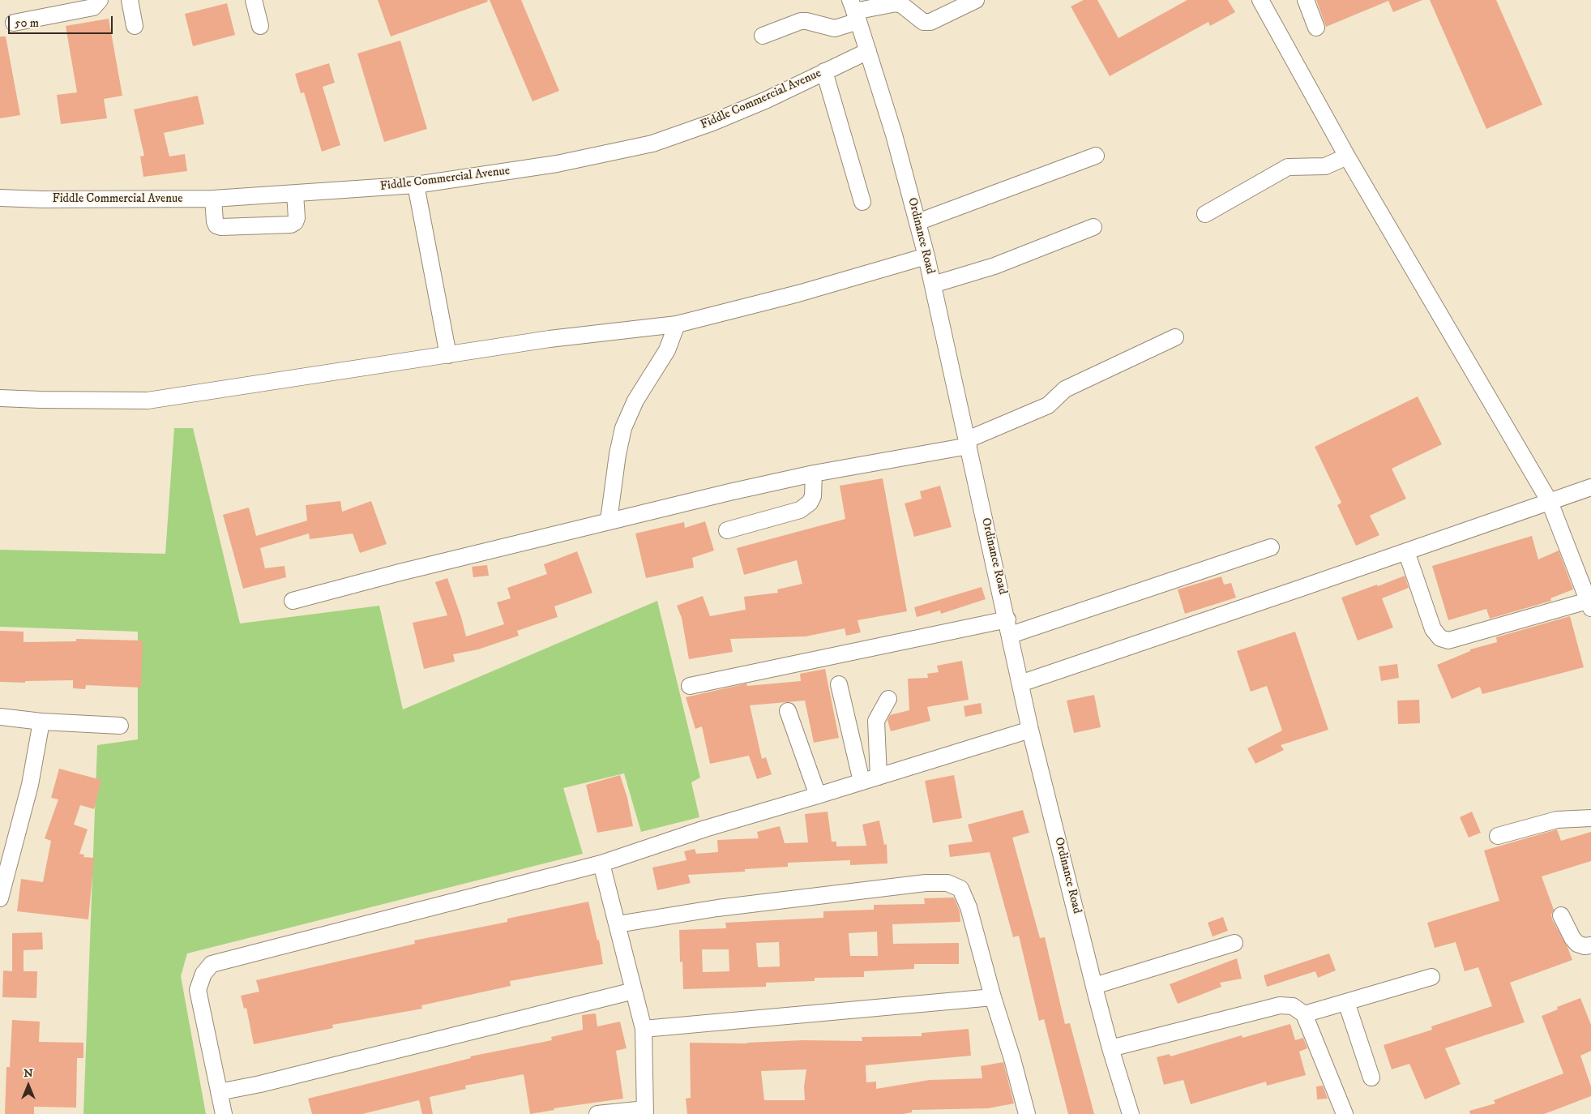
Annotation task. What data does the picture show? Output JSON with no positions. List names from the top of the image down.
{
  "streets": {
    "street": ["Fiddle Commercial Avenue", "Ordinance Road"]
  },
  "crossings": [
    ["Fiddle Commercial Avenue", "Ordinance Road"]
  ],
  "scale_bar": "50 m",
  "north": "top"
}
